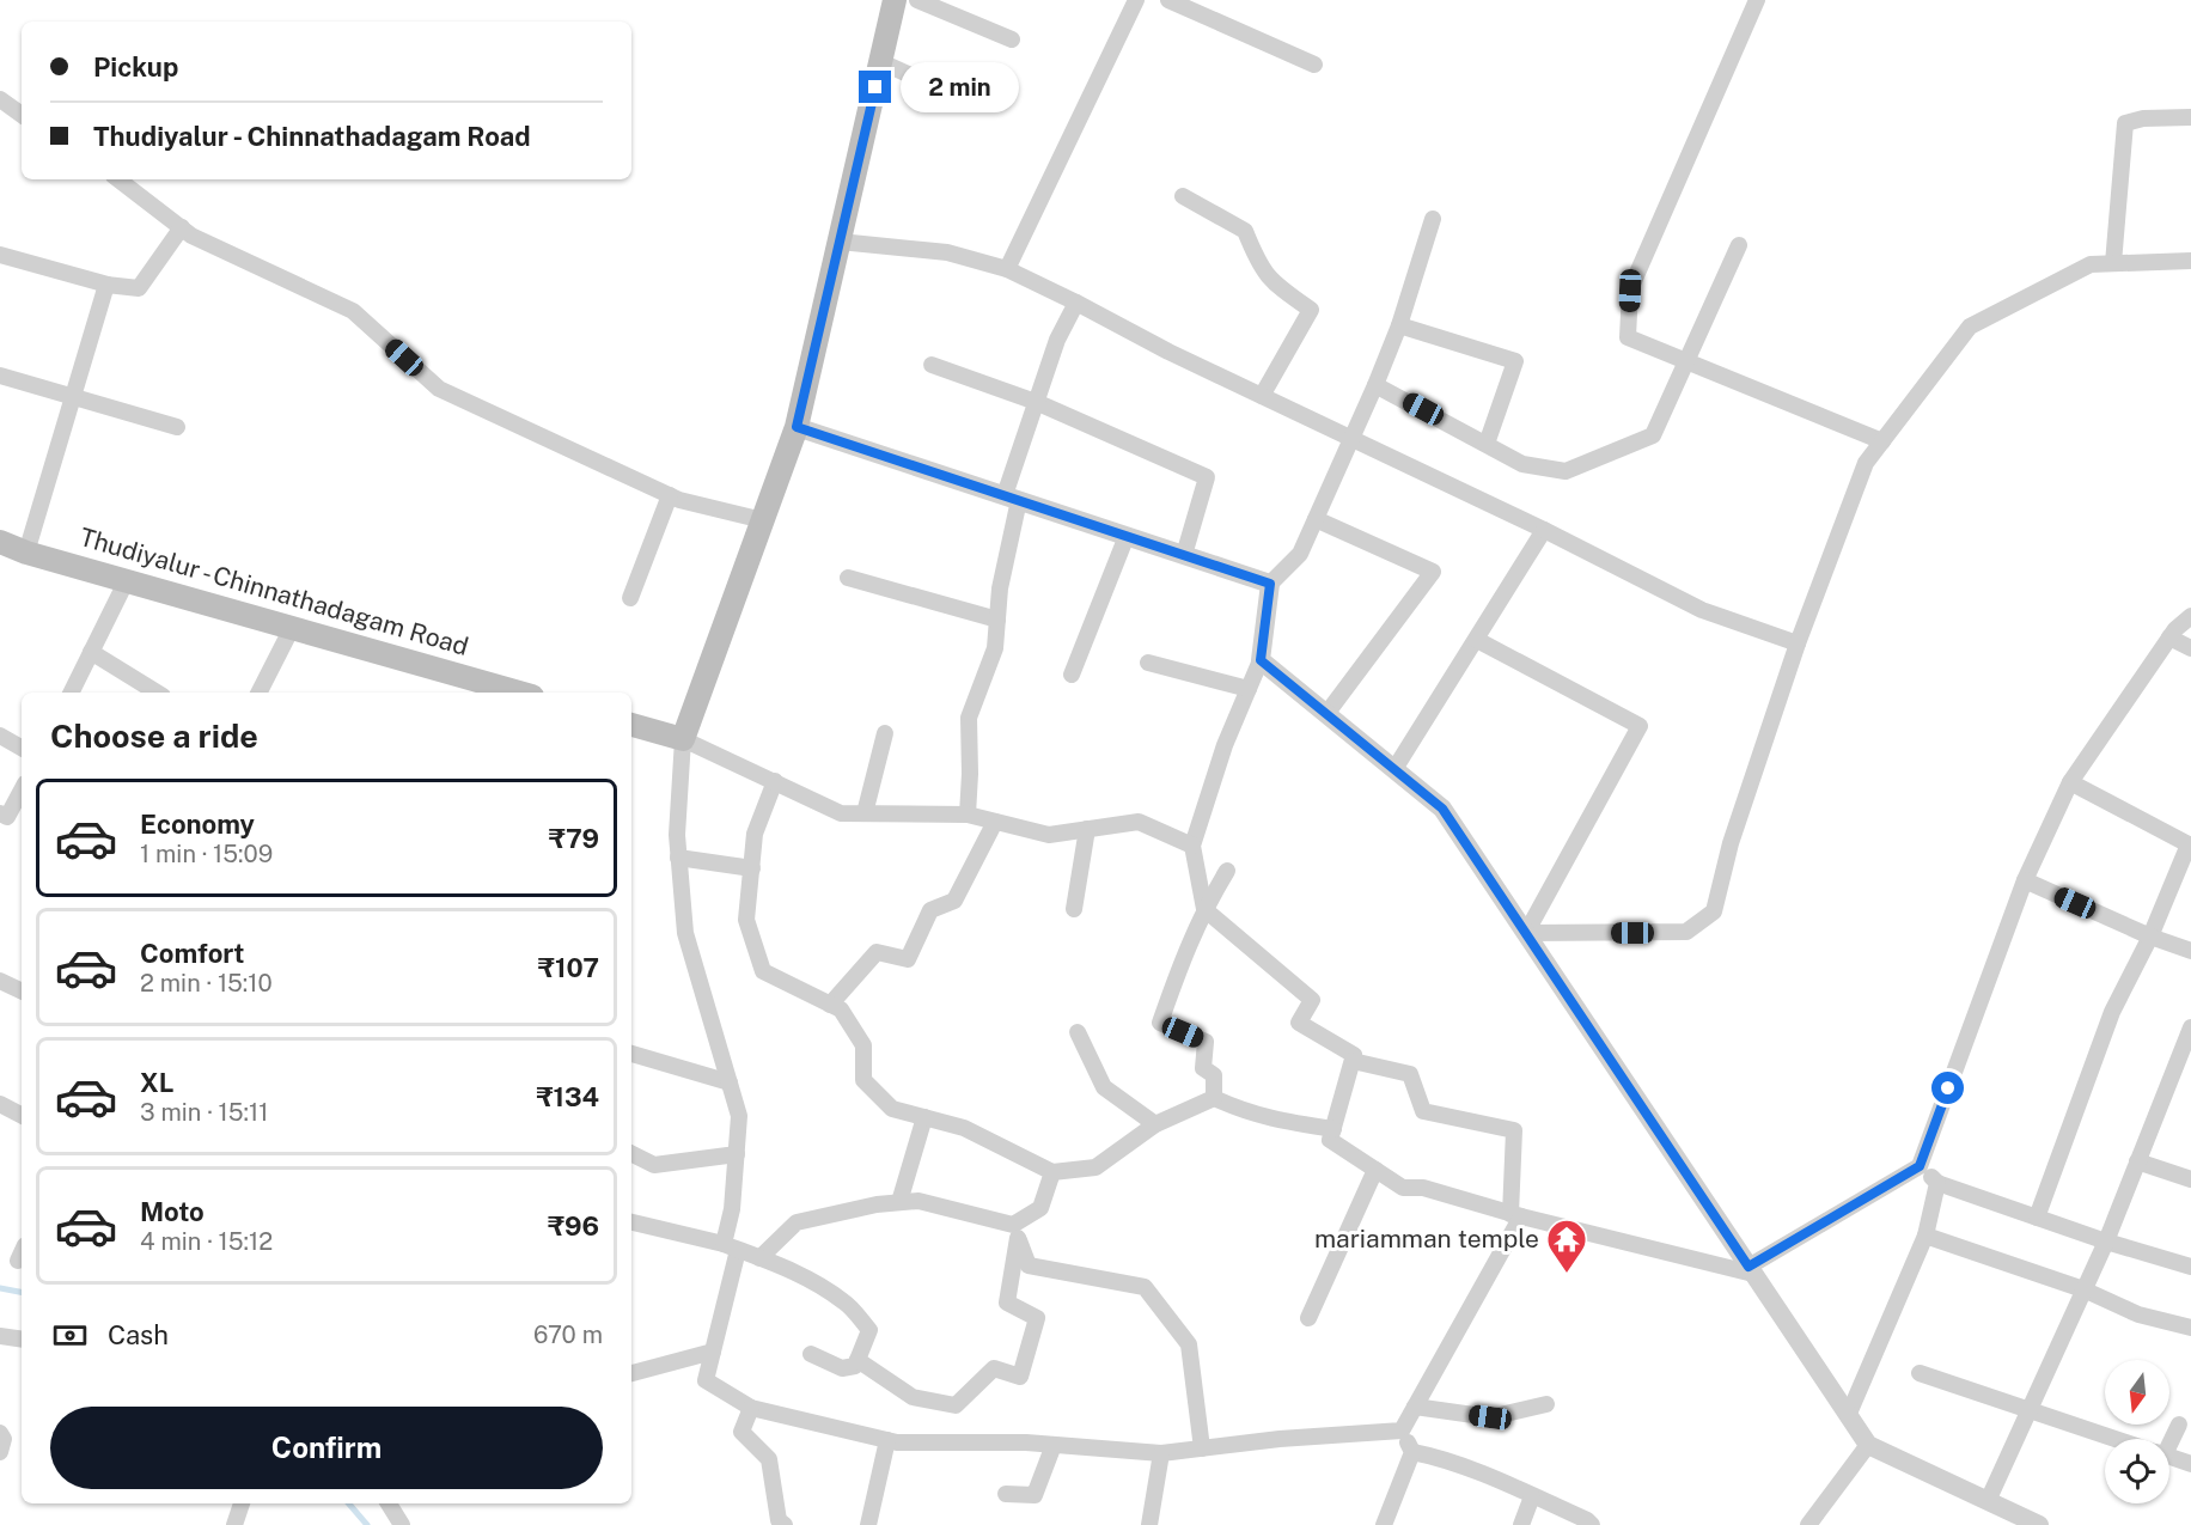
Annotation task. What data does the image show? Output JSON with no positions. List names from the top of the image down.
{
  "streets": {
    "main road": ["Thudiyalur - Chinnathadagam Road"]
  },
  "places": {
    "temple": ["mariamman temple"]
  },
  "north": "bottom",
  "page": {
    "banner": ["Pickup", "Thudiyalur - Chinnathadagam Road"],
    "bubble": "2 min",
    "heading": "Choose a ride",
    "list": [
      {
        "name": "Economy",
        "note": "1 min · 15:09",
        "value": "₹79"
      },
      {
        "name": "Comfort",
        "note": "2 min · 15:10",
        "value": "₹107"
      },
      {
        "name": "XL",
        "note": "3 min · 15:11",
        "value": "₹134"
      },
      {
        "name": "Moto",
        "note": "4 min · 15:12",
        "value": "₹96"
      }
    ],
    "pay": ["Cash", "670 m"],
    "buttons": "Confirm"
  }
}
